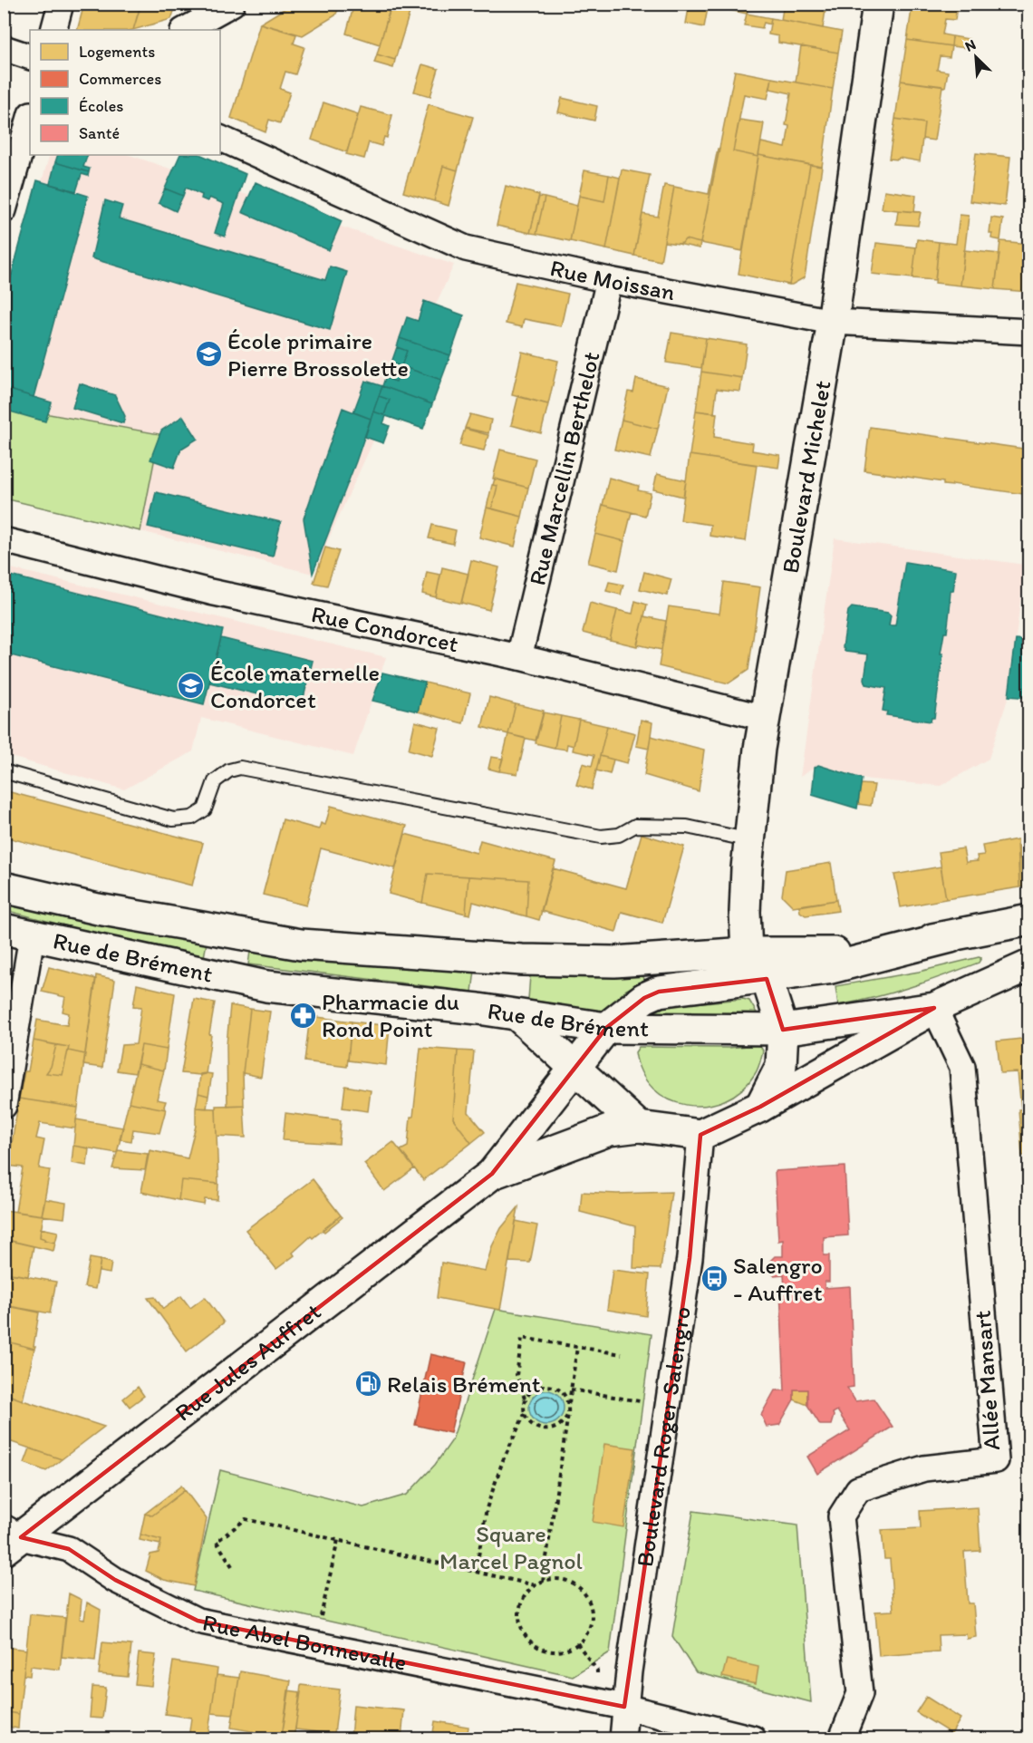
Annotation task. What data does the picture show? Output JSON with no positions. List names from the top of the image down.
{
  "streets": {
    "main road": ["Boulevard Michelet", "Rue de Brément", "Rue Jules Auffret"],
    "street": [
      "Rue Moissan",
      "Rue Marcellin Berthelot",
      "Rue Condorcet",
      "Allée Mansart",
      "Boulevard Roger Salengro",
      "Rue Abel Bonnevalle"
    ]
  },
  "crossings": [
    ["Rue Moissan", "Rue Marcellin Berthelot"],
    ["Rue Moissan", "Boulevard Michelet"],
    ["Rue Marcellin Berthelot", "Rue Condorcet"],
    ["Boulevard Michelet", "Rue Condorcet"],
    ["Boulevard Michelet", "Rue de Brément"],
    ["Rue de Brément", "Rue Jules Auffret"],
    ["Rue de Brément", "Allée Mansart"],
    ["Rue Jules Auffret", "Boulevard Roger Salengro"],
    ["Rue Jules Auffret", "Rue Abel Bonnevalle"],
    ["Boulevard Roger Salengro", "Rue Abel Bonnevalle"]
  ],
  "parks": ["Square Marcel Pagnol"],
  "places": {
    "school or university": ["École primaire Pierre Brossolette", "École maternelle Condorcet"],
    "pharmacy": ["Pharmacie du Rond Point"],
    "bus stop": ["Salengro - Auffret"],
    "fuel station": ["Relais Brément"]
  },
  "legend": [
    "Logements",
    "Commerces",
    "Écoles",
    "Santé"
  ],
  "north": "top left"
}
